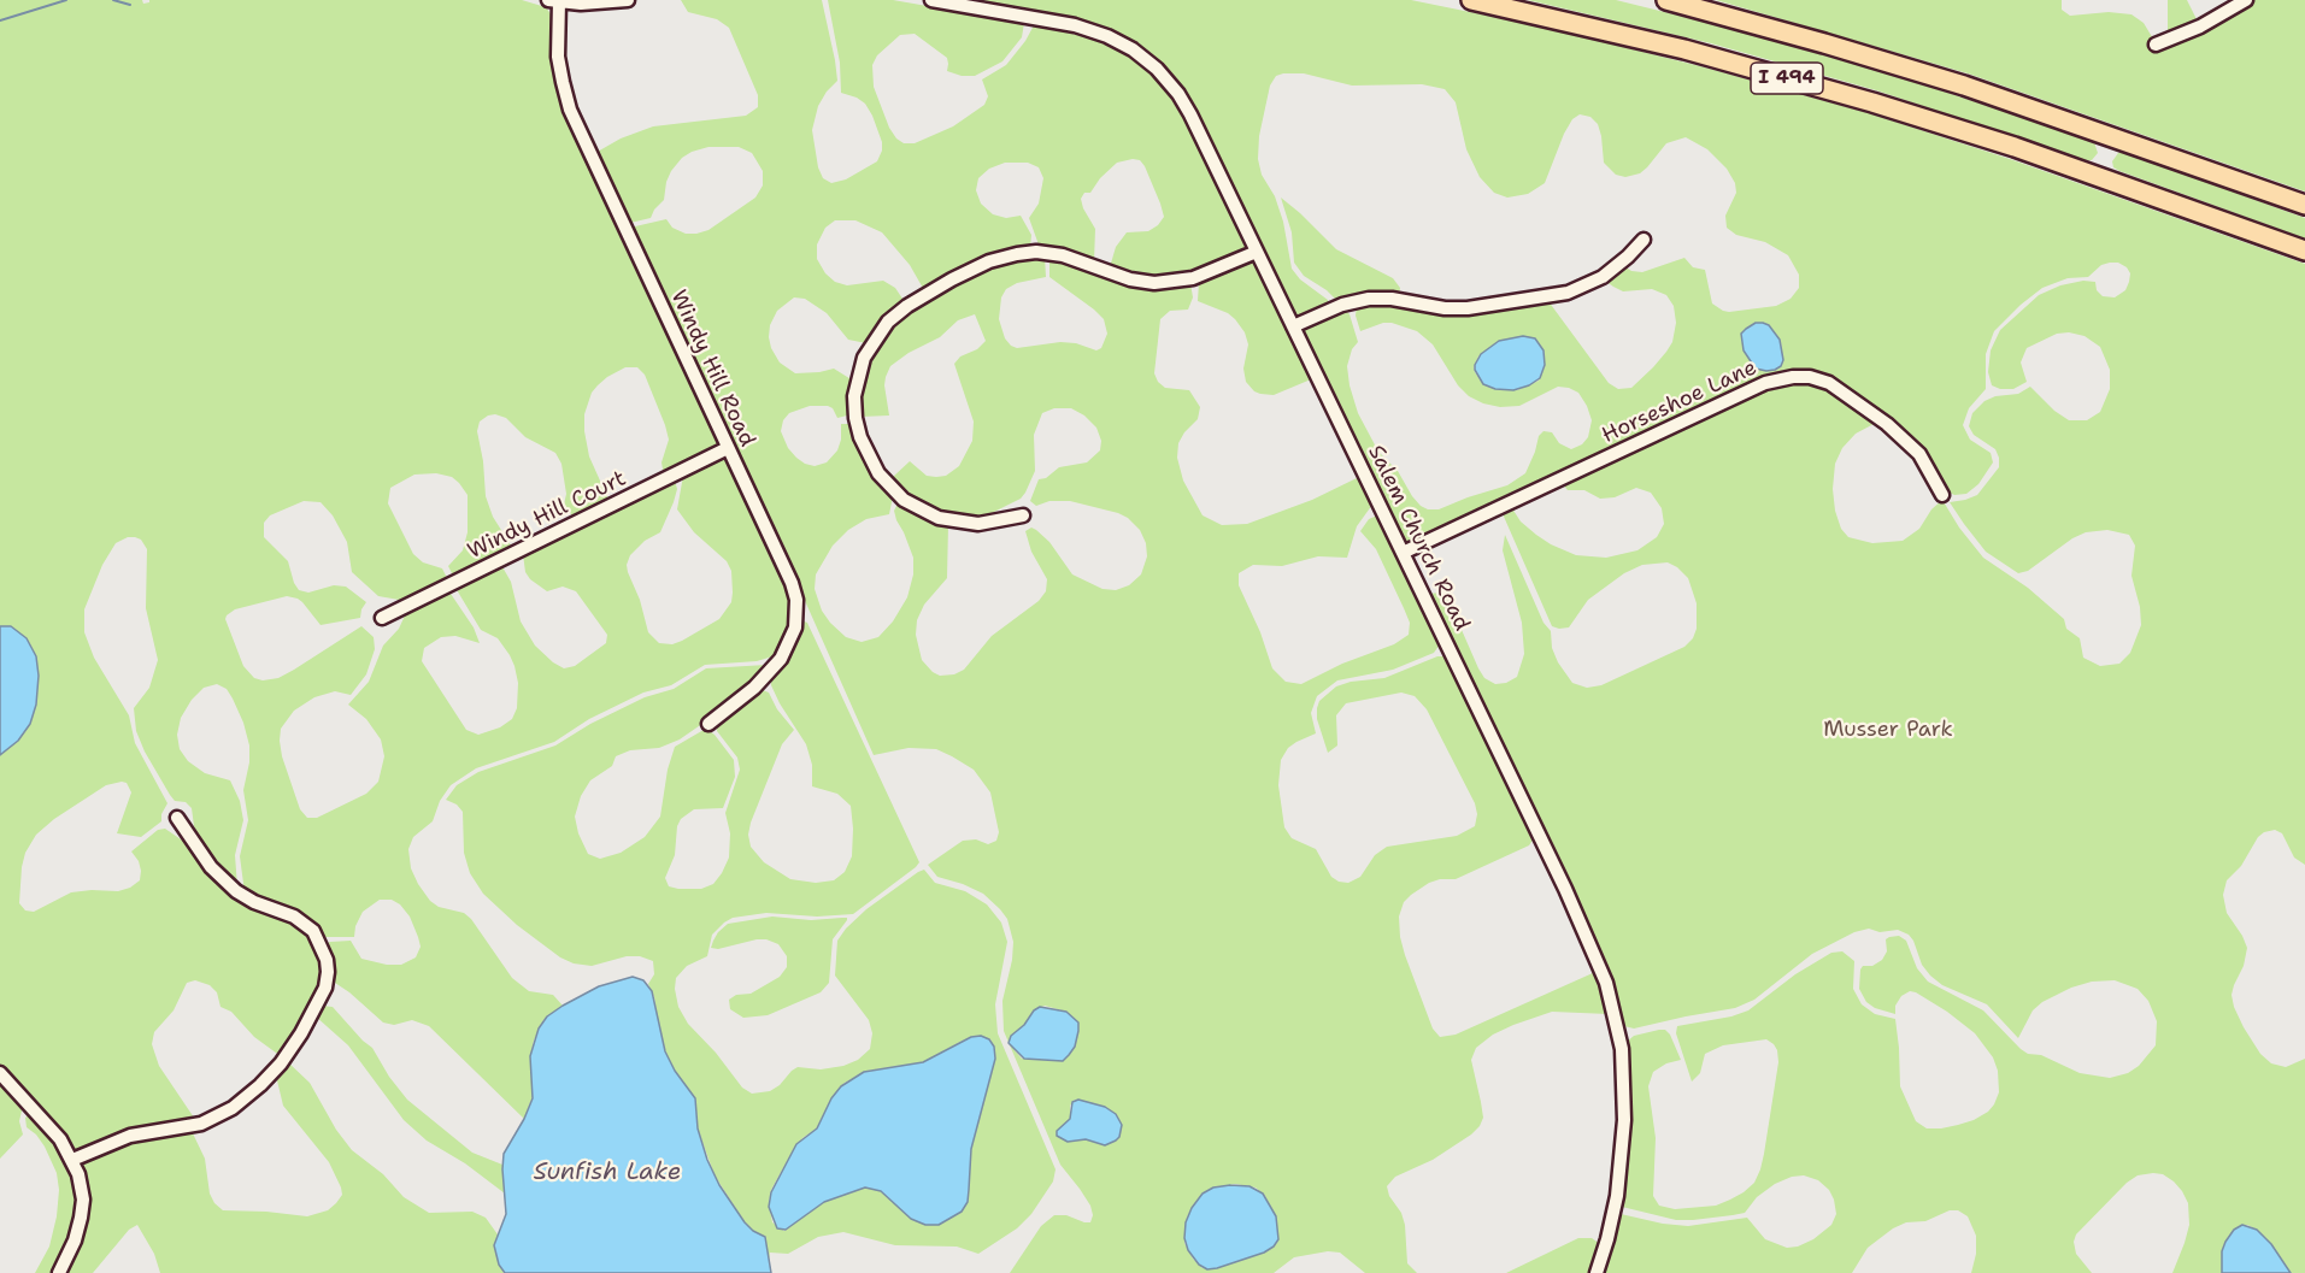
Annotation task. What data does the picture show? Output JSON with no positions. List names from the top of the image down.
{
  "streets": {
    "highway": ["I 494"],
    "street": [
      "Windy Hill Road",
      "Horseshoe Lane",
      "Windy Hill Court",
      "Salem Church Road"
    ]
  },
  "crossings": [
    ["Windy Hill Road", "Windy Hill Court"],
    ["Horseshoe Lane", "Salem Church Road"]
  ],
  "water": ["Sunfish Lake"],
  "parks": ["Musser Park"]
}
